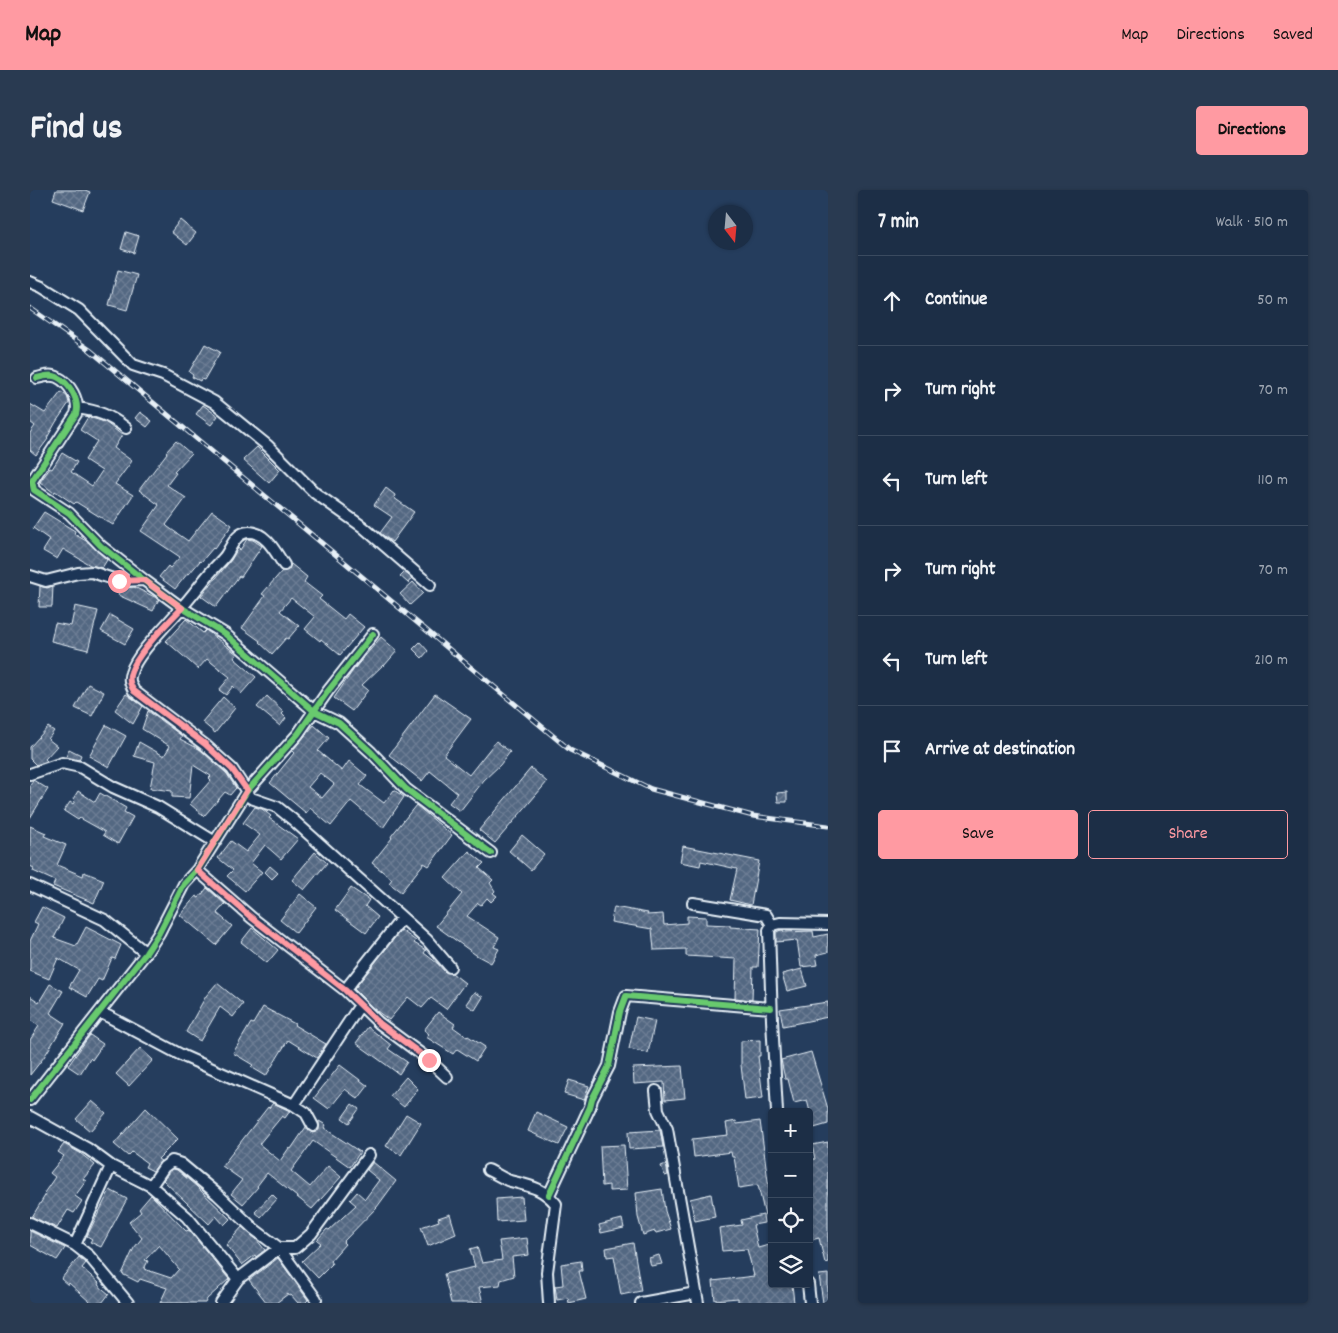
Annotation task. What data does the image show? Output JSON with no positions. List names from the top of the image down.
{
  "north": "bottom",
  "page": {
    "header": "Map",
    "nav": ["Map", "Directions", "Saved"],
    "title": "Find us",
    "buttons": [
      "Directions",
      ["Save", "Share"]
    ],
    "heading": ["7 min", "Walk · 510 m"],
    "list": [
      ["Continue", "50 m"],
      ["Turn right", "70 m"],
      ["Turn left", "110 m"],
      ["Turn right", "70 m"],
      ["Turn left", "210 m"],
      "Arrive at destination"
    ],
    "map_buttons": ["+", "−"]
  }
}
